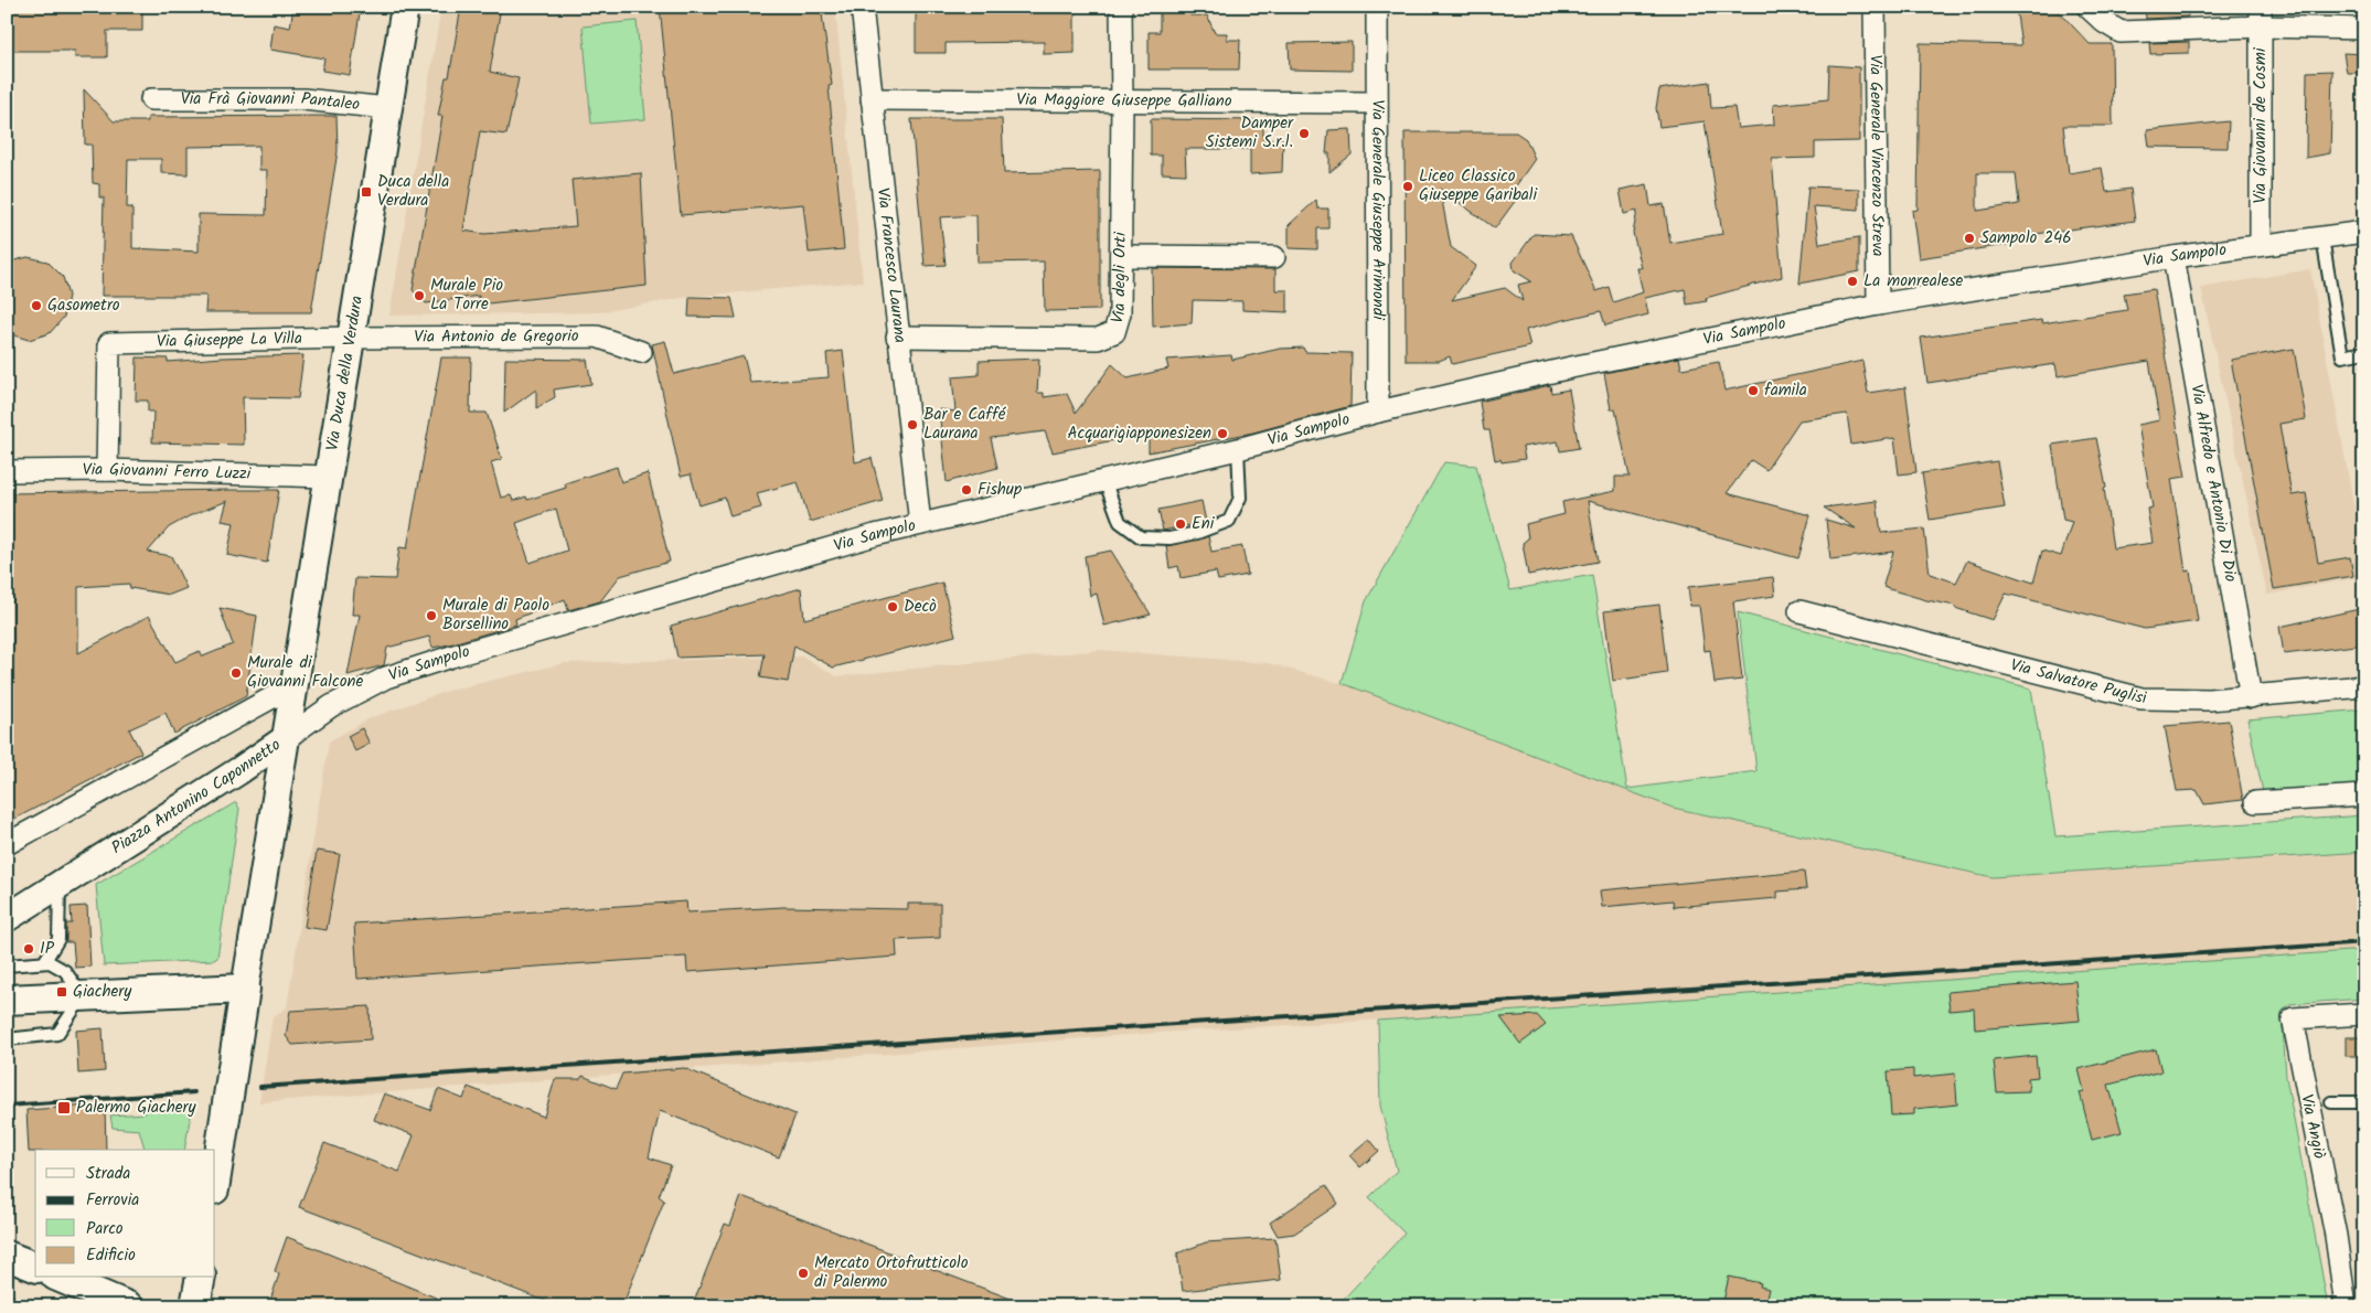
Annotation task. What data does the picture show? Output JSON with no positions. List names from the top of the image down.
{
  "streets": {
    "main road": ["Piazza Antonino Caponnetto"],
    "street": [
      "Via Maggiore Giuseppe Galliano",
      "Via Frà Giovanni Pantaleo",
      "Via Giovanni de Cosmi",
      "Via Generale Vincenzo Streva",
      "Via Generale Giuseppe Arimondi",
      "Via Sampolo",
      "Via Francesco Laurana",
      "Via degli Orti",
      "Via Antonio de Gregorio",
      "Via Giuseppe La Villa",
      "Via Duca della Verdura",
      "Via Giovanni Ferro Luzzi",
      "Via Alfredo e Antonio Di Dio",
      "Via Salvatore Puglisi",
      "Via Angiò"
    ]
  },
  "crossings": [
    ["Via Maggiore Giuseppe Galliano", "Via Generale Giuseppe Arimondi"],
    ["Via Maggiore Giuseppe Galliano", "Via Francesco Laurana"],
    ["Via Maggiore Giuseppe Galliano", "Via degli Orti"],
    ["Via Frà Giovanni Pantaleo", "Via Duca della Verdura"],
    ["Via Giovanni de Cosmi", "Via Sampolo"],
    ["Via Generale Vincenzo Streva", "Via Sampolo"],
    ["Via Generale Giuseppe Arimondi", "Via Sampolo"],
    ["Via Sampolo", "Via Francesco Laurana"],
    ["Via Sampolo", "Via Duca della Verdura"],
    ["Via Sampolo", "Via Alfredo e Antonio Di Dio"],
    ["Via Sampolo", "Piazza Antonino Caponnetto"],
    ["Via Francesco Laurana", "Via degli Orti"],
    ["Via Antonio de Gregorio", "Via Giuseppe La Villa"],
    ["Via Antonio de Gregorio", "Via Duca della Verdura"],
    ["Via Giuseppe La Villa", "Via Duca della Verdura"],
    ["Via Giuseppe La Villa", "Via Giovanni Ferro Luzzi"],
    ["Via Duca della Verdura", "Via Giovanni Ferro Luzzi"],
    ["Via Duca della Verdura", "Piazza Antonino Caponnetto"],
    ["Via Alfredo e Antonio Di Dio", "Via Salvatore Puglisi"]
  ],
  "places": {
    "other": [
      "Damper Sistemi S.r.l.",
      "Liceo Classico Giuseppe Garibali",
      "Sampolo 246",
      "La monrealese",
      "Murale Pio La Torre",
      "Gasometro",
      "famila",
      "Bar e Caffé Laurana",
      "Acquarigiapponesizen",
      "Fishup",
      "Eni",
      "Decò",
      "Murale di Paolo Borsellino",
      "Murale di Giovanni Falcone",
      "IP",
      "Mercato Ortofrutticolo di Palermo"
    ],
    "transit": ["Duca della Verdura", "Giachery", "Palermo Giachery"]
  },
  "legend": [
    "Strada",
    "Ferrovia",
    "Parco",
    "Edificio"
  ]
}
